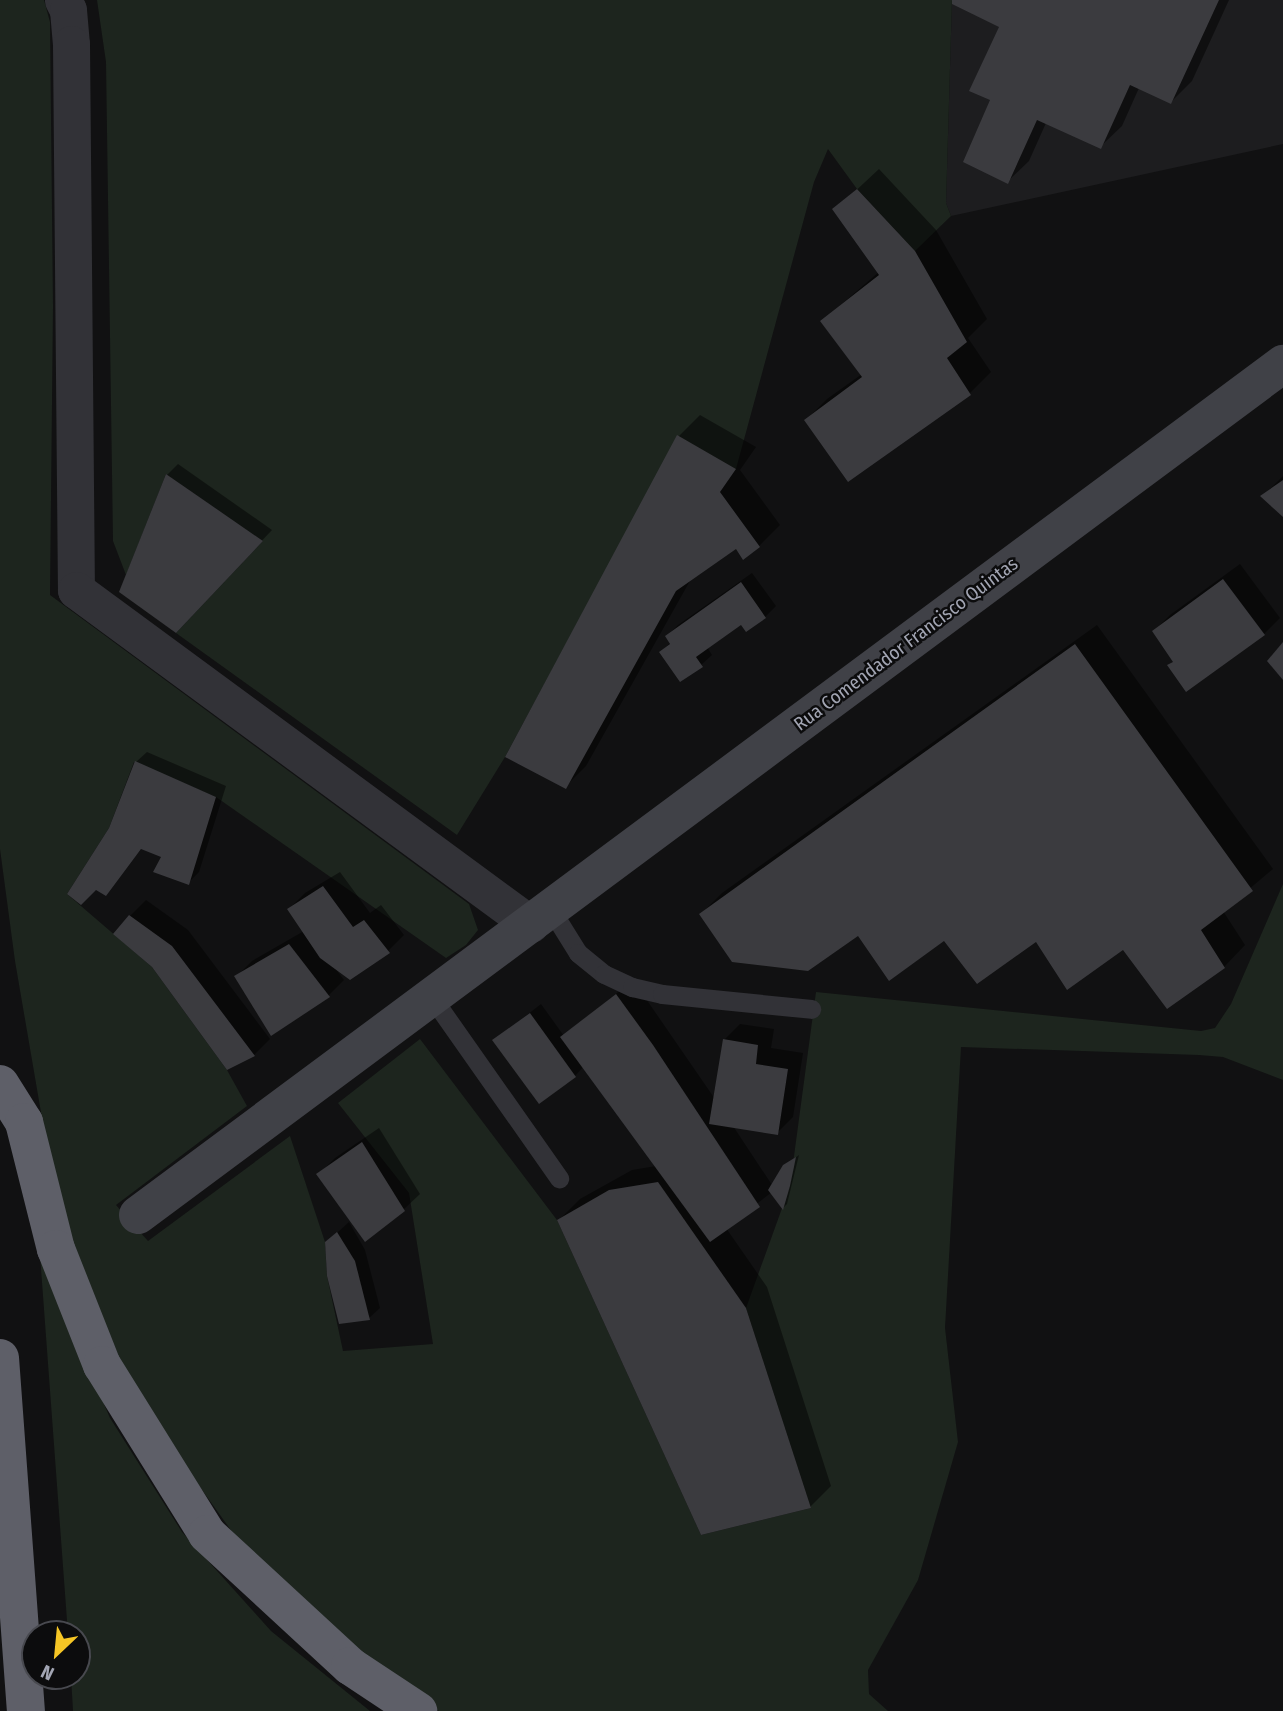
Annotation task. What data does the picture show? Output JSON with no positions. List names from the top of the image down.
{
  "streets": {
    "street": ["Rua Comendador Francisco Quintas"]
  },
  "north": "bottom left"
}
